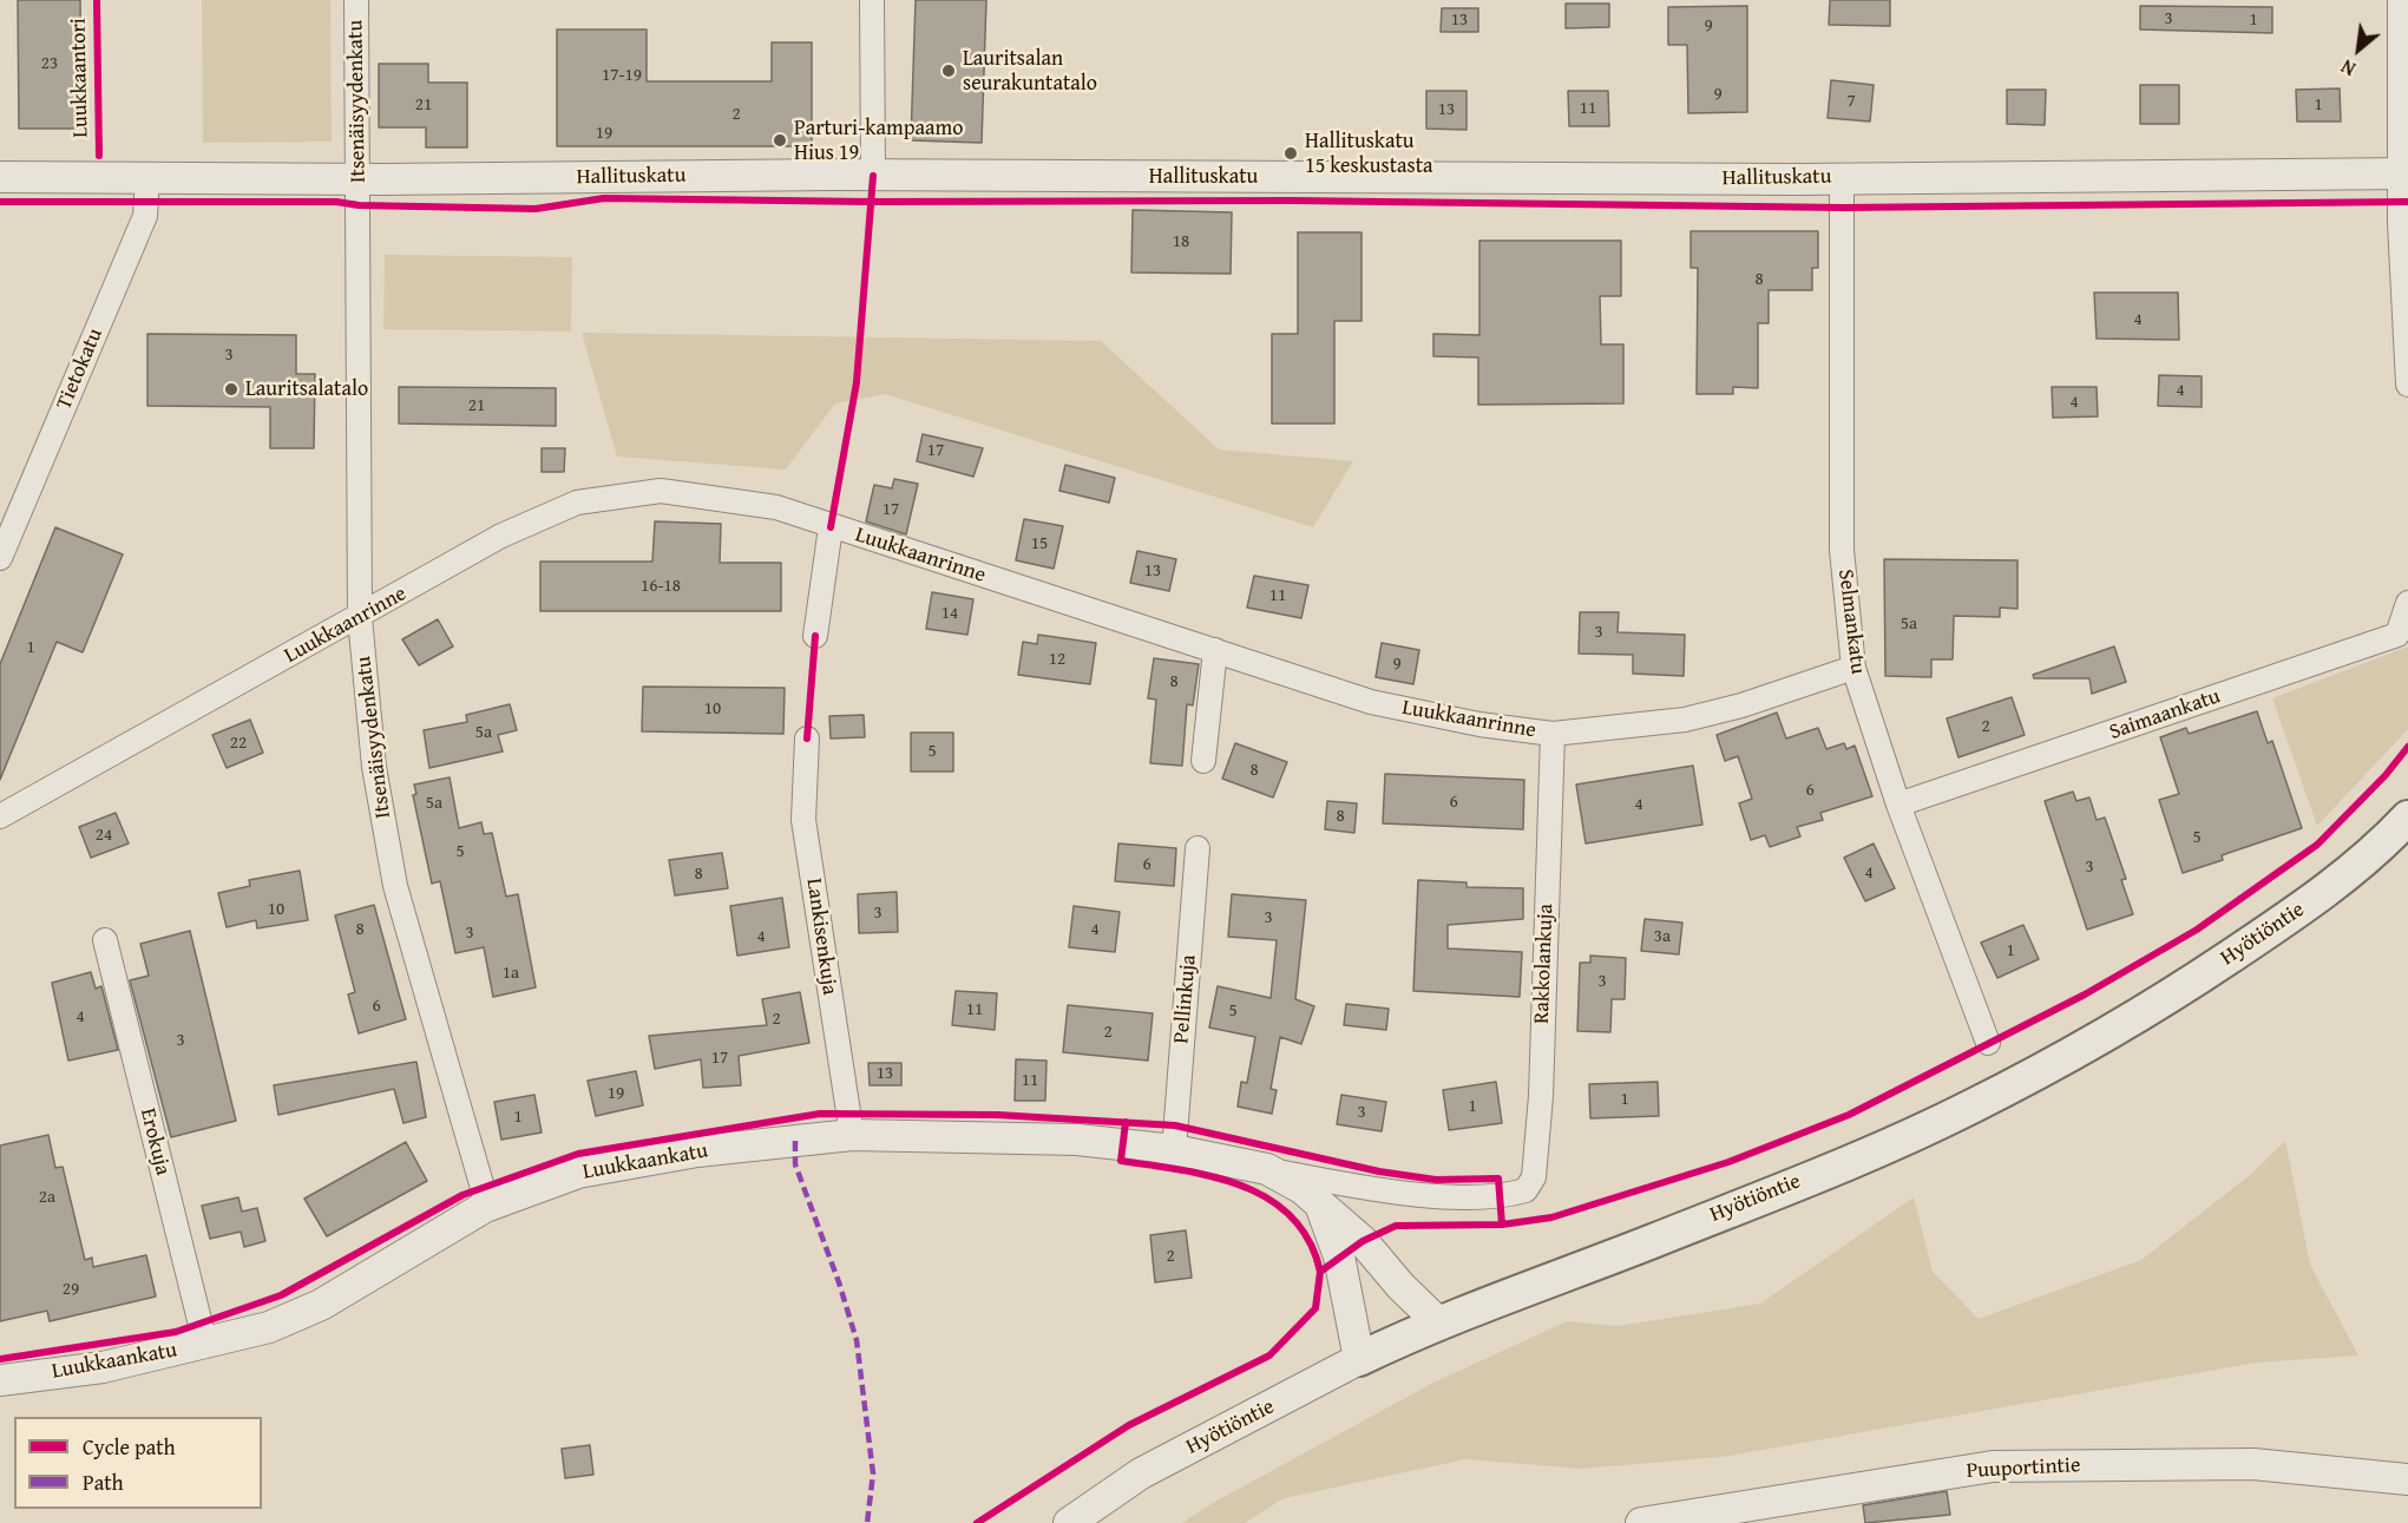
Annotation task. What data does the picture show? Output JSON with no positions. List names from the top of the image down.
{
  "streets": {
    "main road": ["Hyötiöntie"],
    "street": [
      "Itsenäisyydenkatu",
      "Hallituskatu",
      "Tietokatu",
      "Luukkaanrinne",
      "Selmankatu",
      "Saimaankatu",
      "Lankisenkuja",
      "Rakkolankuja",
      "Pellinkuja",
      "Erokuja",
      "Luukkaankatu",
      "Puuportintie"
    ],
    "cycle path": ["Luukkaantori"]
  },
  "crossings": [
    ["Itsenäisyydenkatu", "Hallituskatu"],
    ["Itsenäisyydenkatu", "Luukkaanrinne"],
    ["Itsenäisyydenkatu", "Luukkaankatu"],
    ["Hallituskatu", "Tietokatu"],
    ["Hallituskatu", "Selmankatu"],
    ["Luukkaanrinne", "Selmankatu"],
    ["Luukkaanrinne", "Rakkolankuja"],
    ["Selmankatu", "Saimaankatu"],
    ["Hyötiöntie", "Luukkaankatu"],
    ["Lankisenkuja", "Luukkaankatu"],
    ["Rakkolankuja", "Luukkaankatu"],
    ["Pellinkuja", "Luukkaankatu"],
    ["Erokuja", "Luukkaankatu"]
  ],
  "places": [
    "Lauritsalan seurakuntatalo",
    "Parturi-kampaamo Hius 19",
    "Hallituskatu 15 keskustasta",
    "Lauritsalatalo"
  ],
  "house_numbers": [
    "3",
    "13",
    "1",
    "9",
    "23",
    "17-19",
    "9",
    "7",
    "21",
    "1",
    "11",
    "13",
    "2",
    "19",
    "18",
    "8",
    "4",
    "3",
    "4",
    "4",
    "21",
    "17",
    "17",
    "15",
    "13",
    "16-18",
    "11",
    "14",
    "5a",
    "3",
    "1",
    "12",
    "9",
    "8",
    "10",
    "2",
    "5a",
    "22",
    "5",
    "8",
    "6",
    "6",
    "5a",
    "4",
    "8",
    "24",
    "5",
    "5",
    "6",
    "3",
    "4",
    "8",
    "10",
    "3",
    "3",
    "8",
    "4",
    "3",
    "4",
    "3a",
    "1",
    "1a",
    "3",
    "6",
    "11",
    "5",
    "4",
    "2",
    "2",
    "3",
    "17",
    "13",
    "11",
    "19",
    "1",
    "1",
    "3",
    "1",
    "2a",
    "2",
    "29"
  ],
  "legend": ["Cycle path", "Path"],
  "north": "bottom left"
}
